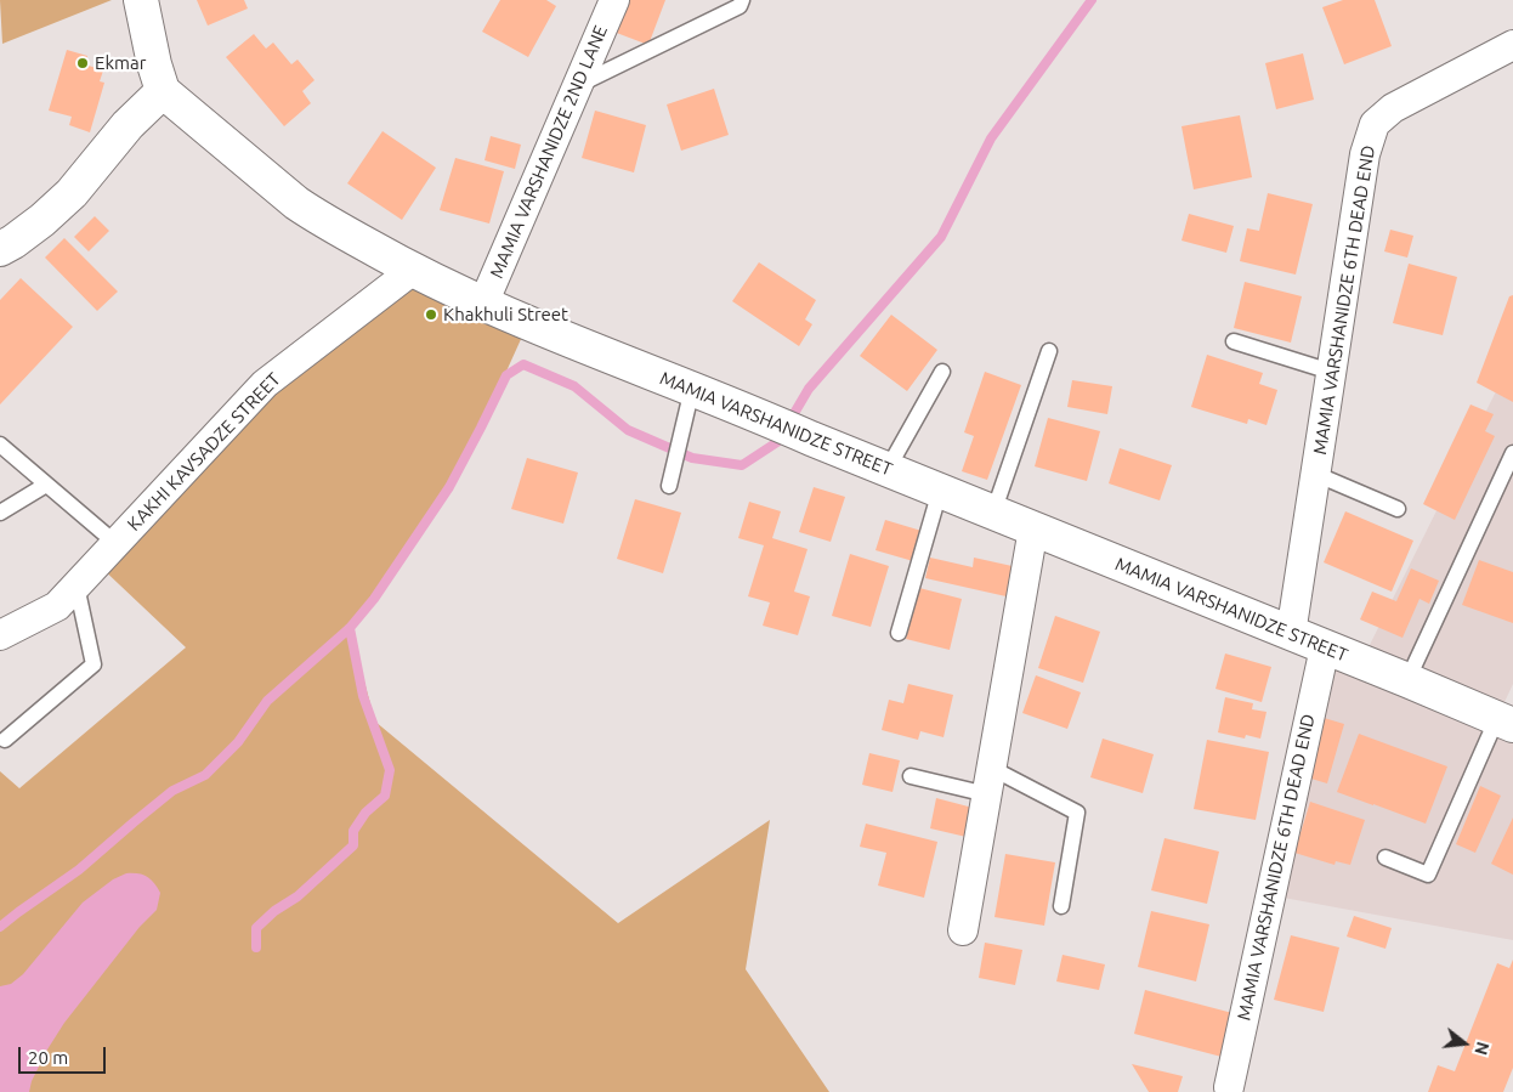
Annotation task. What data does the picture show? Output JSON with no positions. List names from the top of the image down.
{
  "streets": {
    "street": [
      "MAMIA VARSHANIDZE 2ND LANE",
      "MAMIA VARSHANIDZE 6TH DEAD END",
      "MAMIA VARSHANIDZE STREET",
      "KAKHI KAVSADZE STREET"
    ]
  },
  "crossings": [
    ["MAMIA VARSHANIDZE 2ND LANE", "MAMIA VARSHANIDZE STREET"],
    ["MAMIA VARSHANIDZE 6TH DEAD END", "MAMIA VARSHANIDZE STREET"],
    ["MAMIA VARSHANIDZE STREET", "KAKHI KAVSADZE STREET"]
  ],
  "places": ["Ekmar", "Khakhuli Street"],
  "scale_bar": "20 m",
  "north": "right"
}
